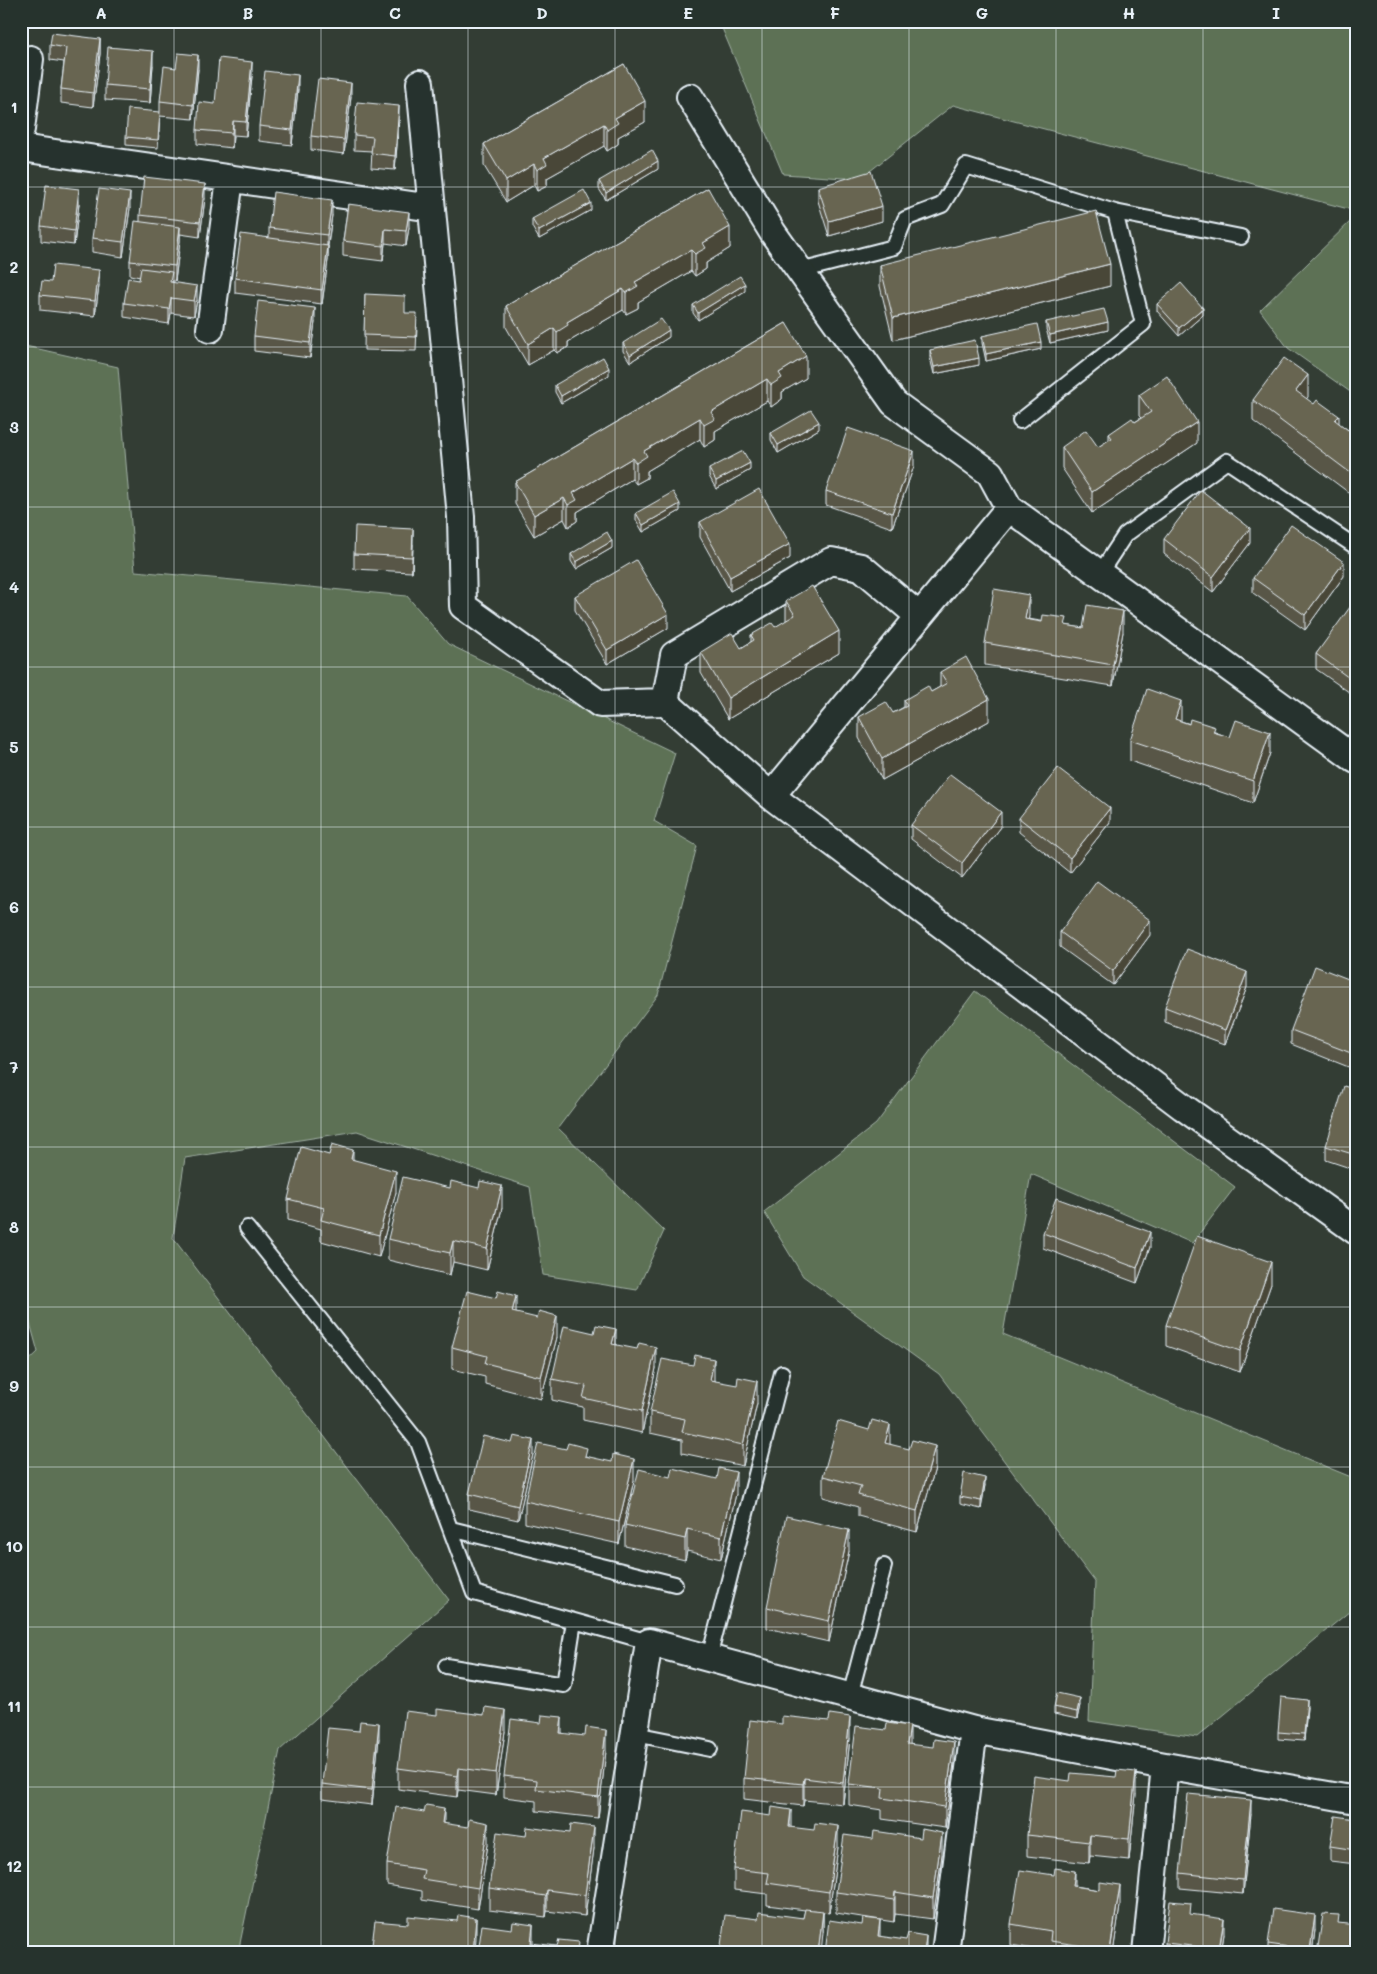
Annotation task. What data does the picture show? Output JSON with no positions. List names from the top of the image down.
{
  "grid": {
    "columns": [
      "A",
      "B",
      "C",
      "D",
      "E",
      "F",
      "G",
      "H",
      "I"
    ],
    "rows": [
      "1",
      "2",
      "3",
      "4",
      "5",
      "6",
      "7",
      "8",
      "9",
      "10",
      "11",
      "12"
    ]
  }
}
